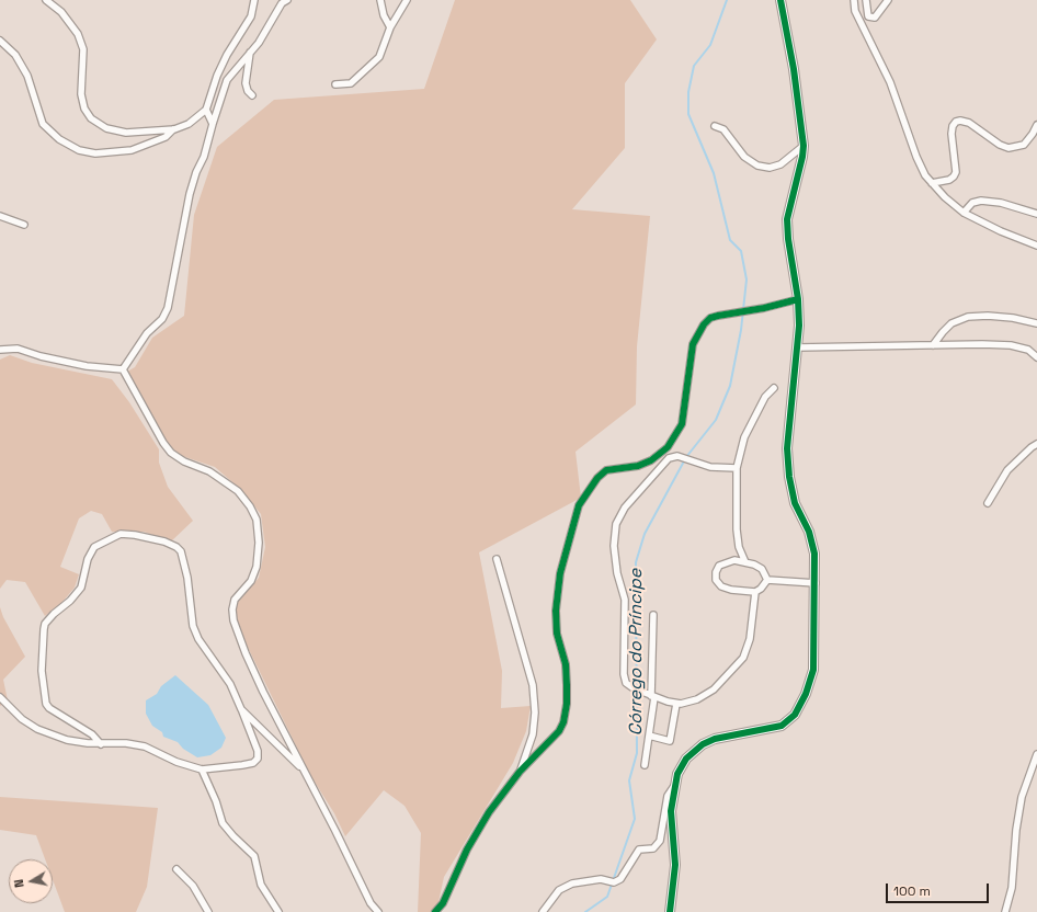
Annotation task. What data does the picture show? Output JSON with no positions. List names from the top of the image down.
{
  "water": ["Córrego do Príncipe"],
  "scale_bar": "100 m",
  "north": "left"
}
